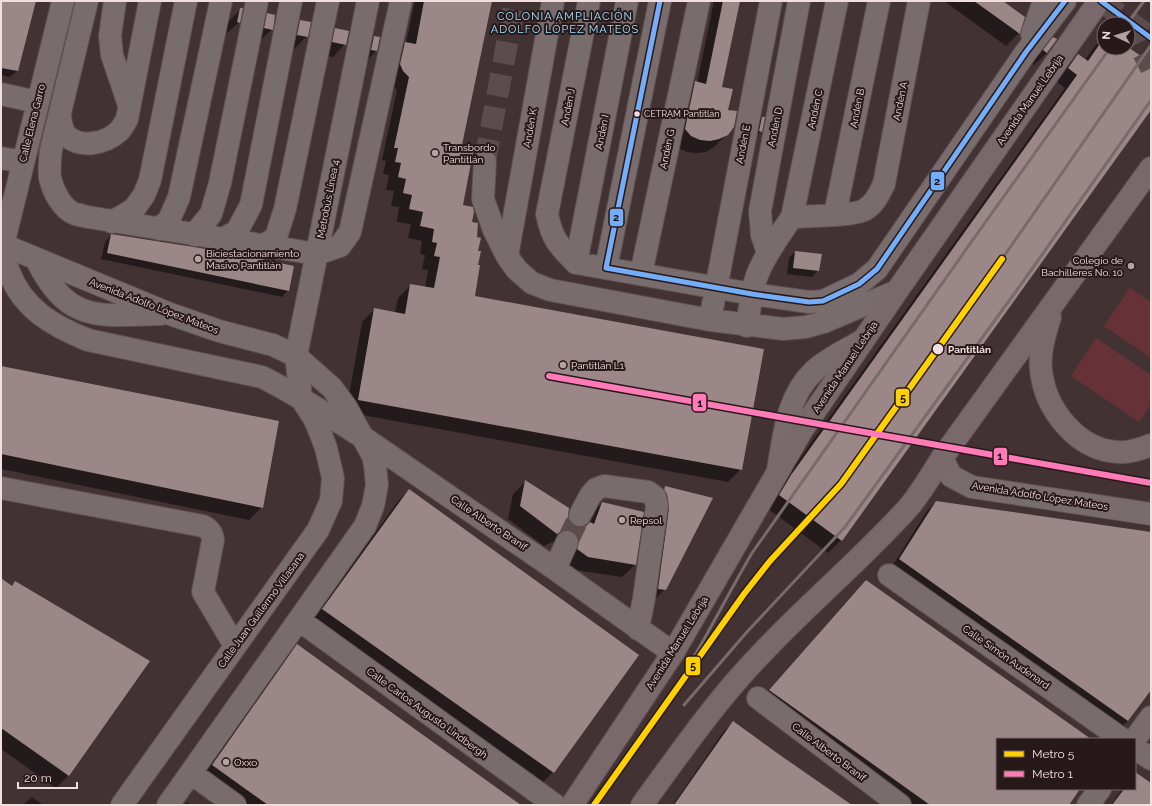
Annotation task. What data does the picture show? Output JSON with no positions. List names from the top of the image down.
{
  "streets": {
    "main road": ["Avenida Manuel Lebrija"],
    "street": [
      "Andén A",
      "Andén J",
      "Andén B",
      "Andén C",
      "Calle Elena Garro",
      "Andén D",
      "Andén K",
      "Andén I",
      "Andén E",
      "Andén G",
      "Metrobús Línea 4",
      "Avenida Adolfo López Mateos",
      "Calle Alberto Branif",
      "Calle Juan Guillermo Villasana",
      "Calle Simón Audenard",
      "Calle Carlos Augusto Lindbergh"
    ]
  },
  "crossings": [
    ["Avenida Manuel Lebrija", "Calle Alberto Branif"],
    ["Andén A", "Andén B"],
    ["Andén J", "Andén I"],
    ["Calle Elena Garro", "Avenida Adolfo López Mateos"],
    ["Metrobús Línea 4", "Avenida Adolfo López Mateos"],
    ["Metrobús Línea 4", "Calle Alberto Branif"],
    ["Metrobús Línea 4", "Calle Juan Guillermo Villasana"],
    ["Avenida Adolfo López Mateos", "Calle Alberto Branif"],
    ["Calle Alberto Branif", "Calle Juan Guillermo Villasana"]
  ],
  "districts": ["COLONIA AMPLIACIÓN ADOLFO LÓPEZ MATEOS"],
  "places": [
    "CETRAM Pantitlán",
    "Transbordo Pantitlán",
    "Biciestacionamiento Masivo Pantitlán",
    "Colegio de Bachilleres No. 10",
    "Pantitlán",
    "Pantitlán L1",
    "Repsol",
    "Oxxo"
  ],
  "lines": ["transit line 2", "metro line 5", "metro line 1"],
  "legend": ["Metro 5", "Metro 1"],
  "scale_bar": "20 m",
  "north": "left"
}
